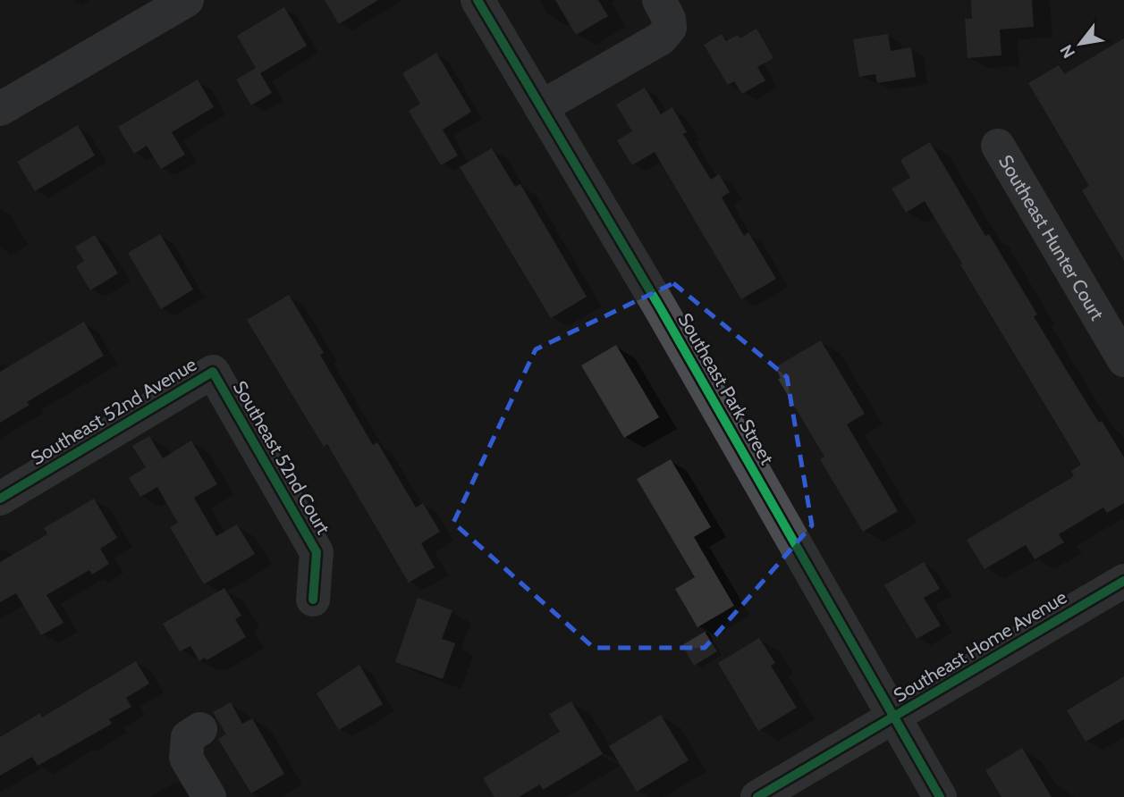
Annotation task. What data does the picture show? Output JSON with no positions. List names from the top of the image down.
{
  "streets": {
    "street": [
      "Southeast Hunter Court",
      "Southeast Park Street",
      "Southeast 52nd Avenue",
      "Southeast 52nd Court",
      "Southeast Home Avenue"
    ]
  },
  "crossings": [
    ["Southeast Park Street", "Southeast Home Avenue"],
    ["Southeast 52nd Avenue", "Southeast 52nd Court"]
  ],
  "north": "bottom left"
}
